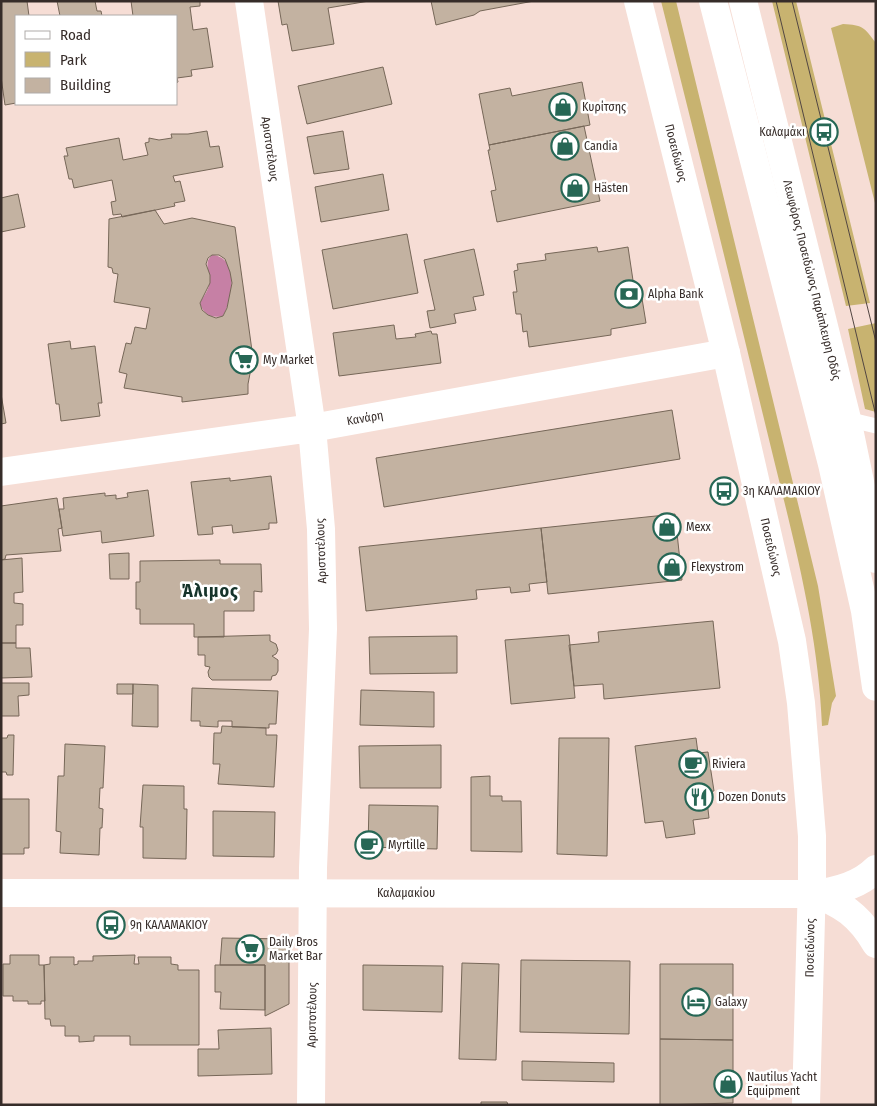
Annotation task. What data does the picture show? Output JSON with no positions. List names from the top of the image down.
{
  "streets": {
    "main road": [
      "Αριστοτέλους",
      "Ποσειδώνος",
      "Λεωφόρος Ποσειδώνος Παράπλευρη Οδός",
      "Κανάρη",
      "Καλαμακίου"
    ]
  },
  "crossings": [
    ["Αριστοτέλους", "Κανάρη"],
    ["Αριστοτέλους", "Καλαμακίου"],
    ["Ποσειδώνος", "Κανάρη"],
    ["Ποσειδώνος", "Καλαμακίου"]
  ],
  "districts": ["Άλιμος"],
  "places": {
    "shop": [
      "Κυρίτσης",
      "Candia",
      "Hästen",
      "Mexx",
      "Flexystrom",
      "Nautilus Yacht Equipment"
    ],
    "bus stop": ["Καλαμάκι", "3η ΚΑΛΑΜΑΚΙΟΥ", "9η ΚΑΛΑΜΑΚΙΟΥ"],
    "bank": ["Alpha Bank"],
    "supermarket": ["My Market", "Daily Bros Market Bar"],
    "cafe": ["Riviera", "Myrtille"],
    "restaurant": ["Dozen Donuts"],
    "hotel": ["Galaxy"]
  },
  "legend": ["Road", "Park", "Building"]
}
